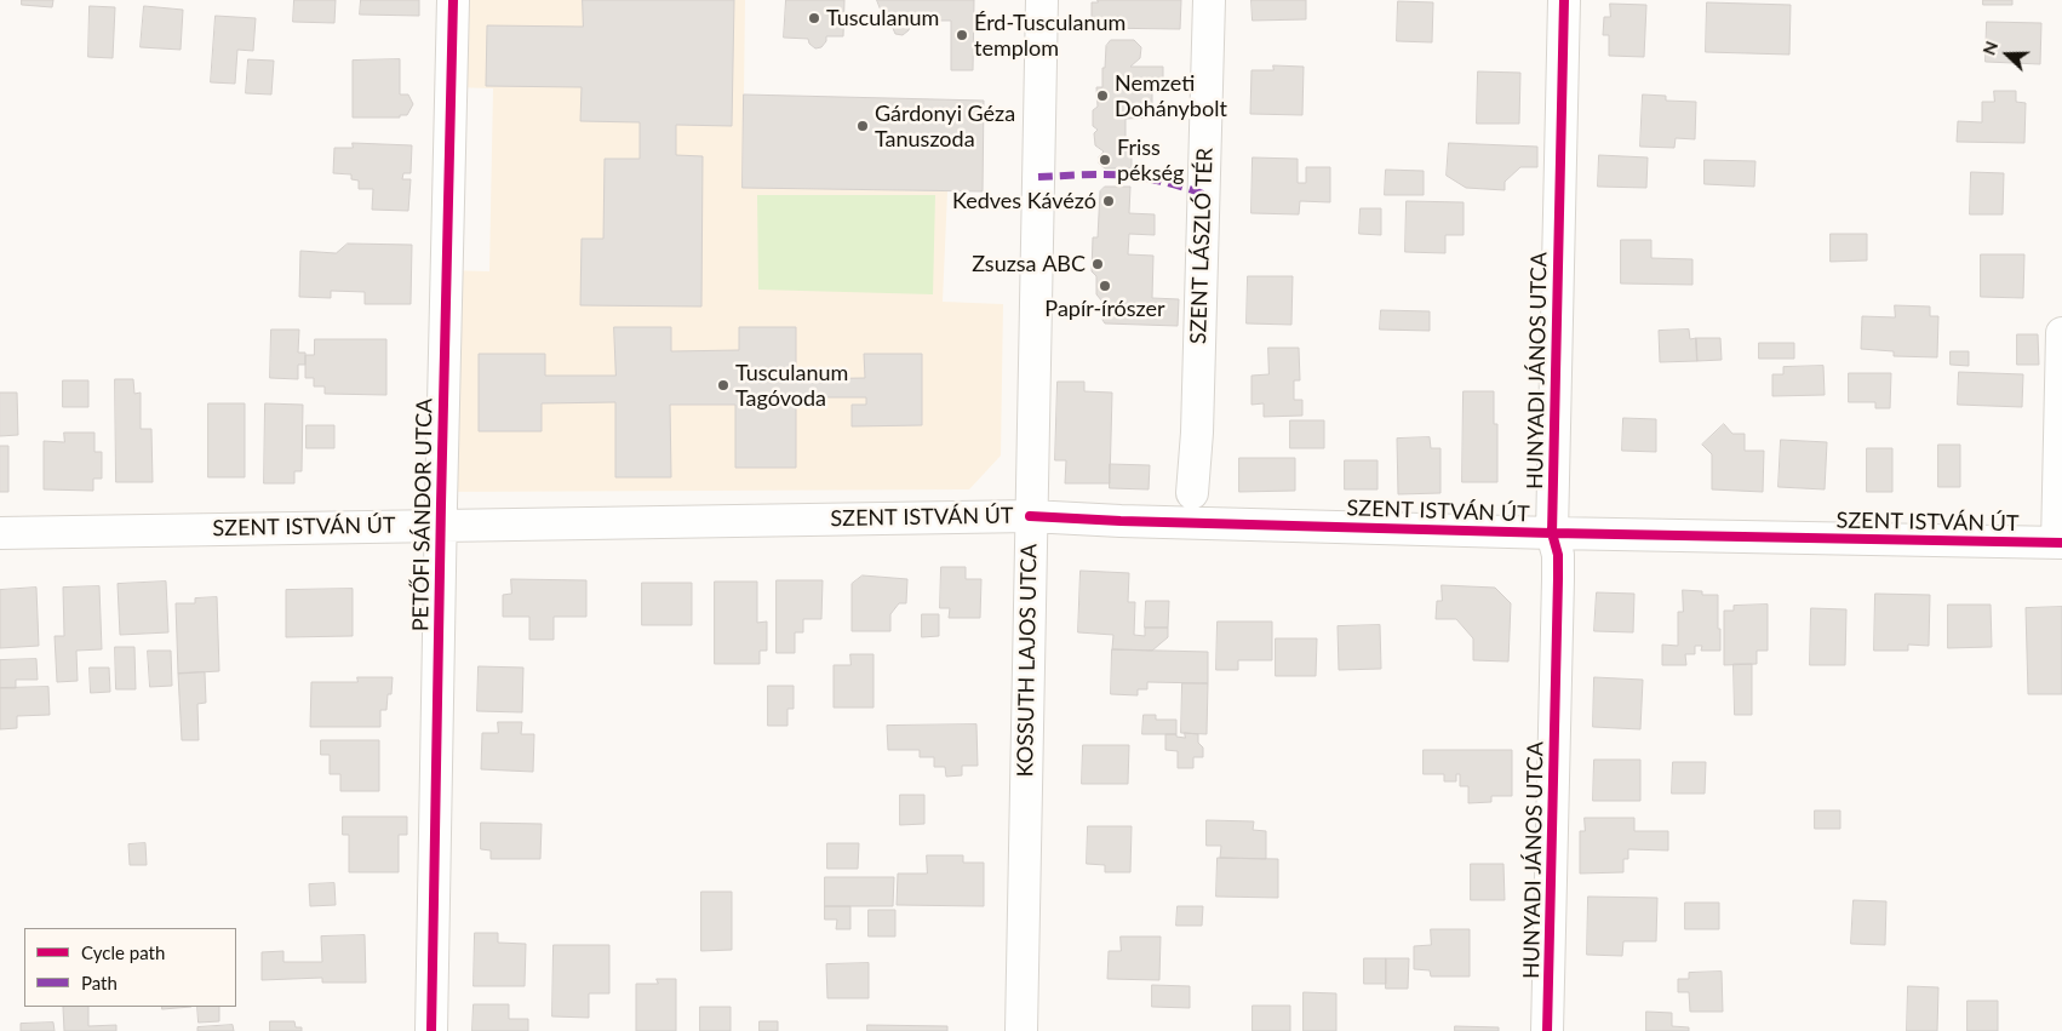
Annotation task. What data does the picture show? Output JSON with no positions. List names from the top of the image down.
{
  "streets": {
    "street": [
      "SZENT LÁSZLÓ TÉR",
      "HUNYADI JÁNOS UTCA",
      "SZENT ISTVÁN ÚT",
      "PETŐFI SÁNDOR UTCA",
      "KOSSUTH LAJOS UTCA"
    ]
  },
  "crossings": [
    ["HUNYADI JÁNOS UTCA", "SZENT ISTVÁN ÚT"],
    ["SZENT ISTVÁN ÚT", "PETŐFI SÁNDOR UTCA"],
    ["SZENT ISTVÁN ÚT", "KOSSUTH LAJOS UTCA"]
  ],
  "places": [
    "Tusculanum",
    "Érd-Tusculanum templom",
    "Nemzeti Dohánybolt",
    "Gárdonyi Géza Tanuszoda",
    "Friss pékség",
    "Kedves Kávézó",
    "Zsuzsa ABC",
    "Papír-írószer",
    "Tusculanum Tagóvoda"
  ],
  "legend": ["Cycle path", "Path"],
  "north": "left"
}
